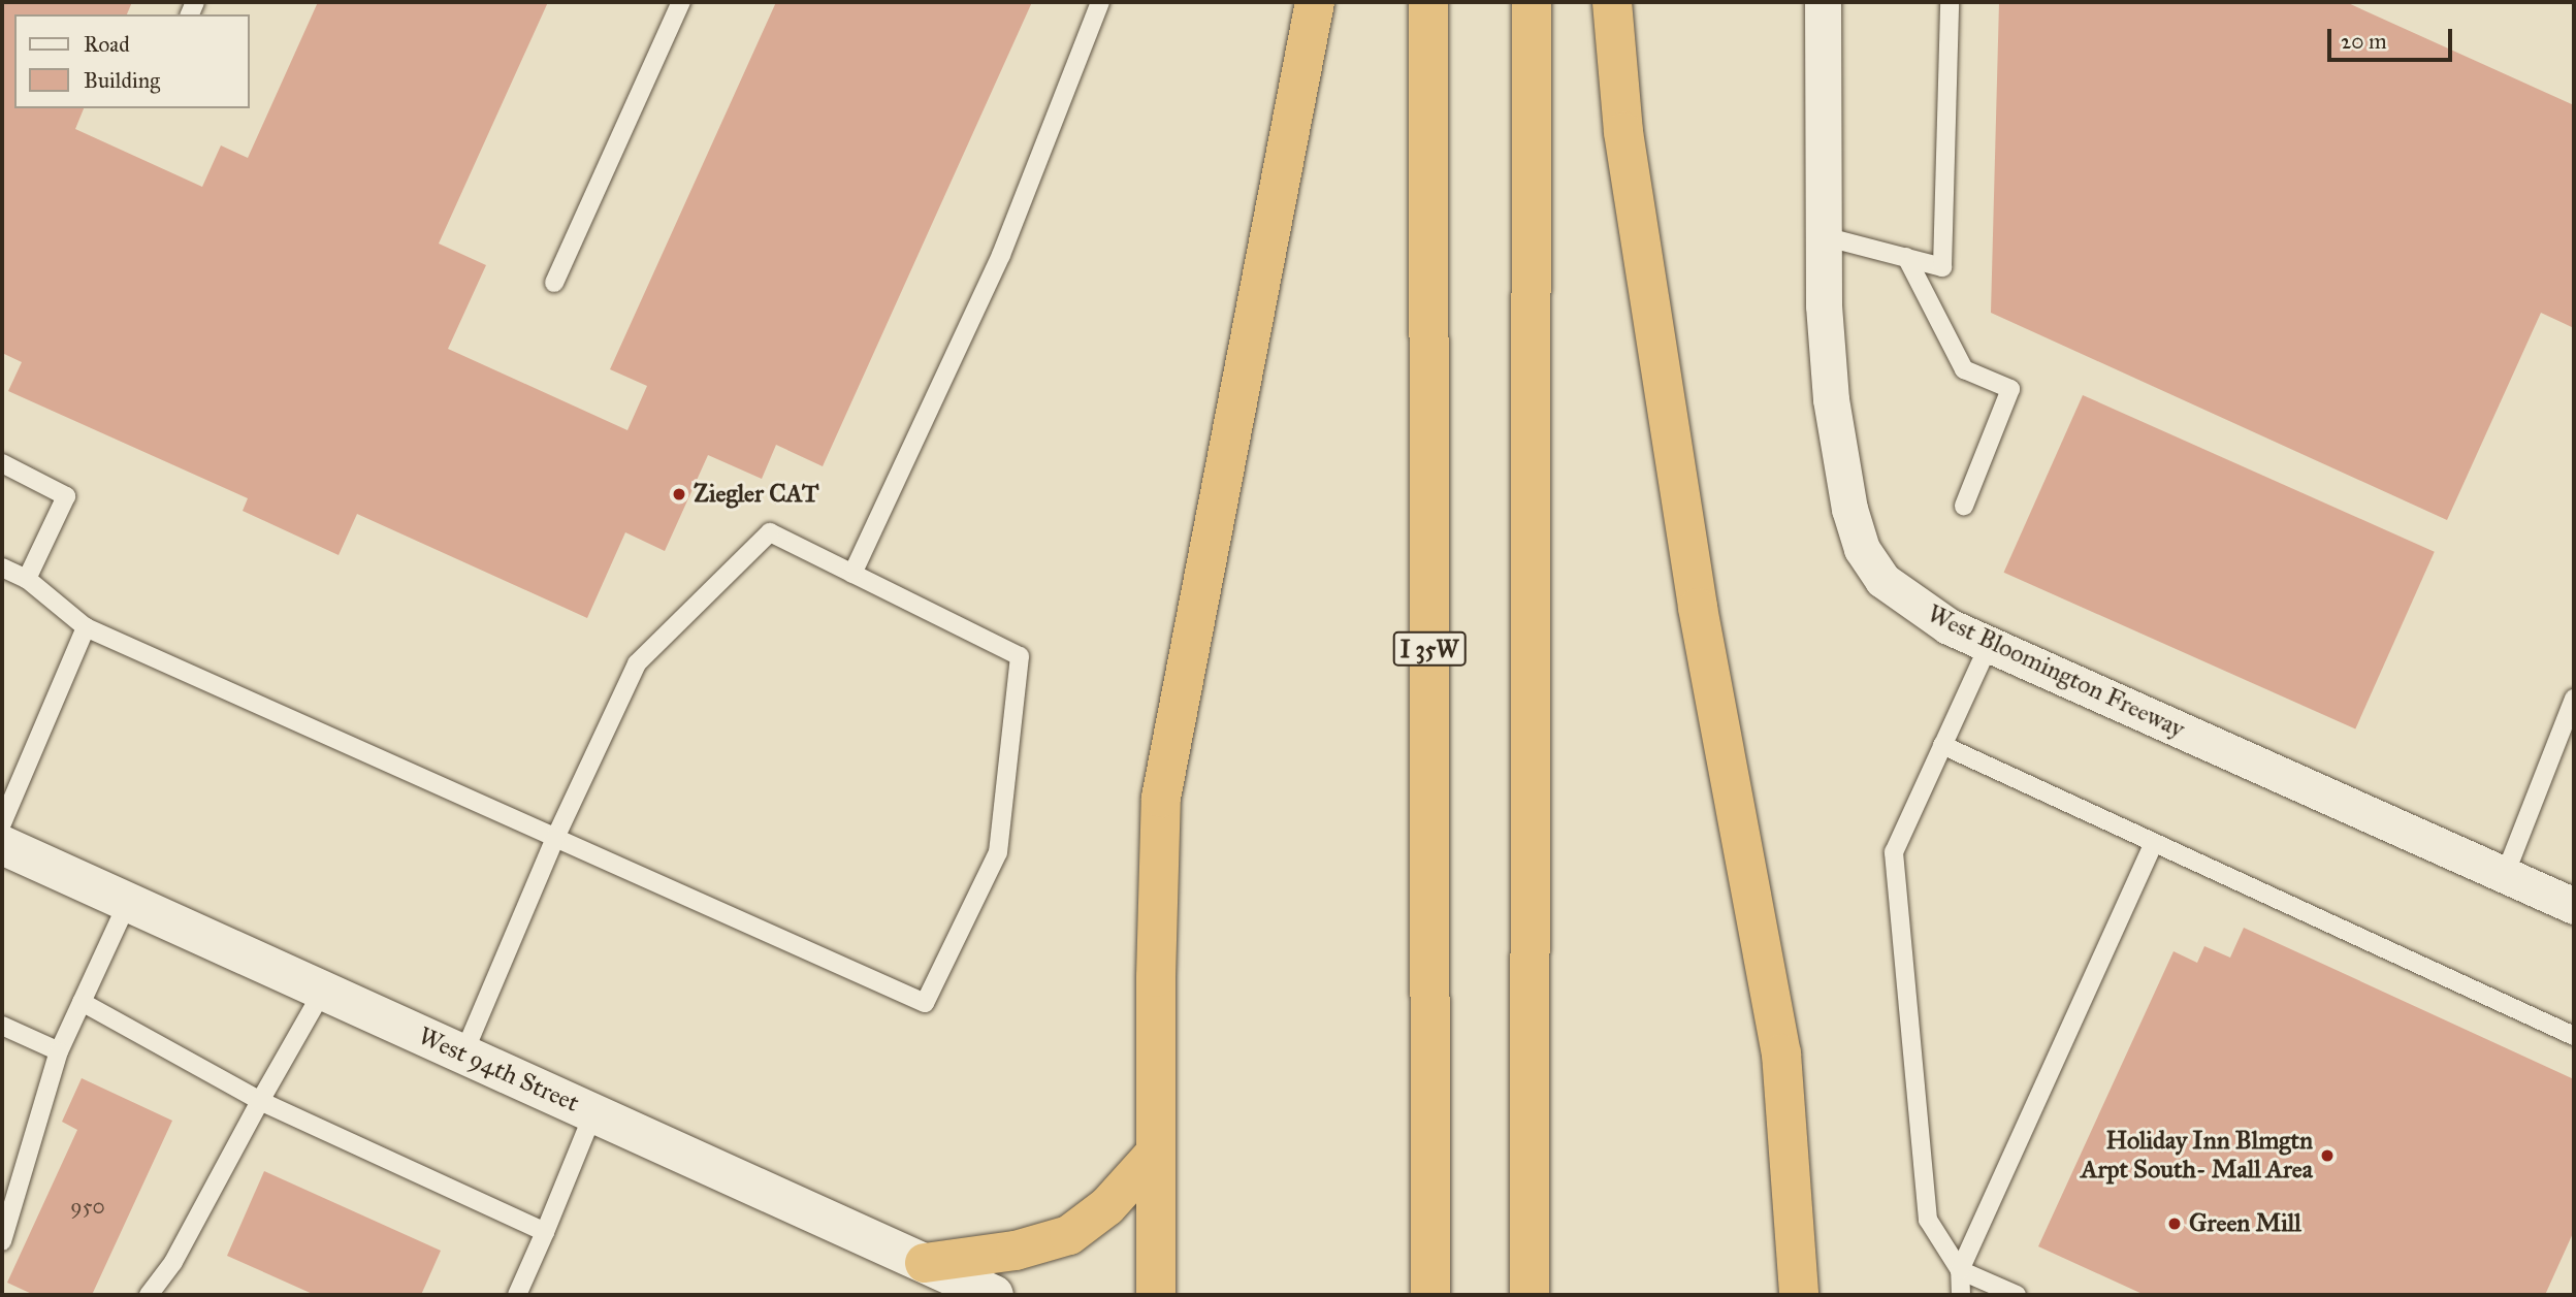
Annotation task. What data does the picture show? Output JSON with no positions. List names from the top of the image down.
{
  "streets": {
    "highway": ["I 35W"],
    "street": ["West Bloomington Freeway", "West 94th Street"]
  },
  "places": ["Ziegler CAT", "Holiday Inn Blmgtn Arpt South- Mall Area", "Green Mill"],
  "house_numbers": ["950"],
  "legend": ["Road", "Building"],
  "scale_bar": "20 m"
}
